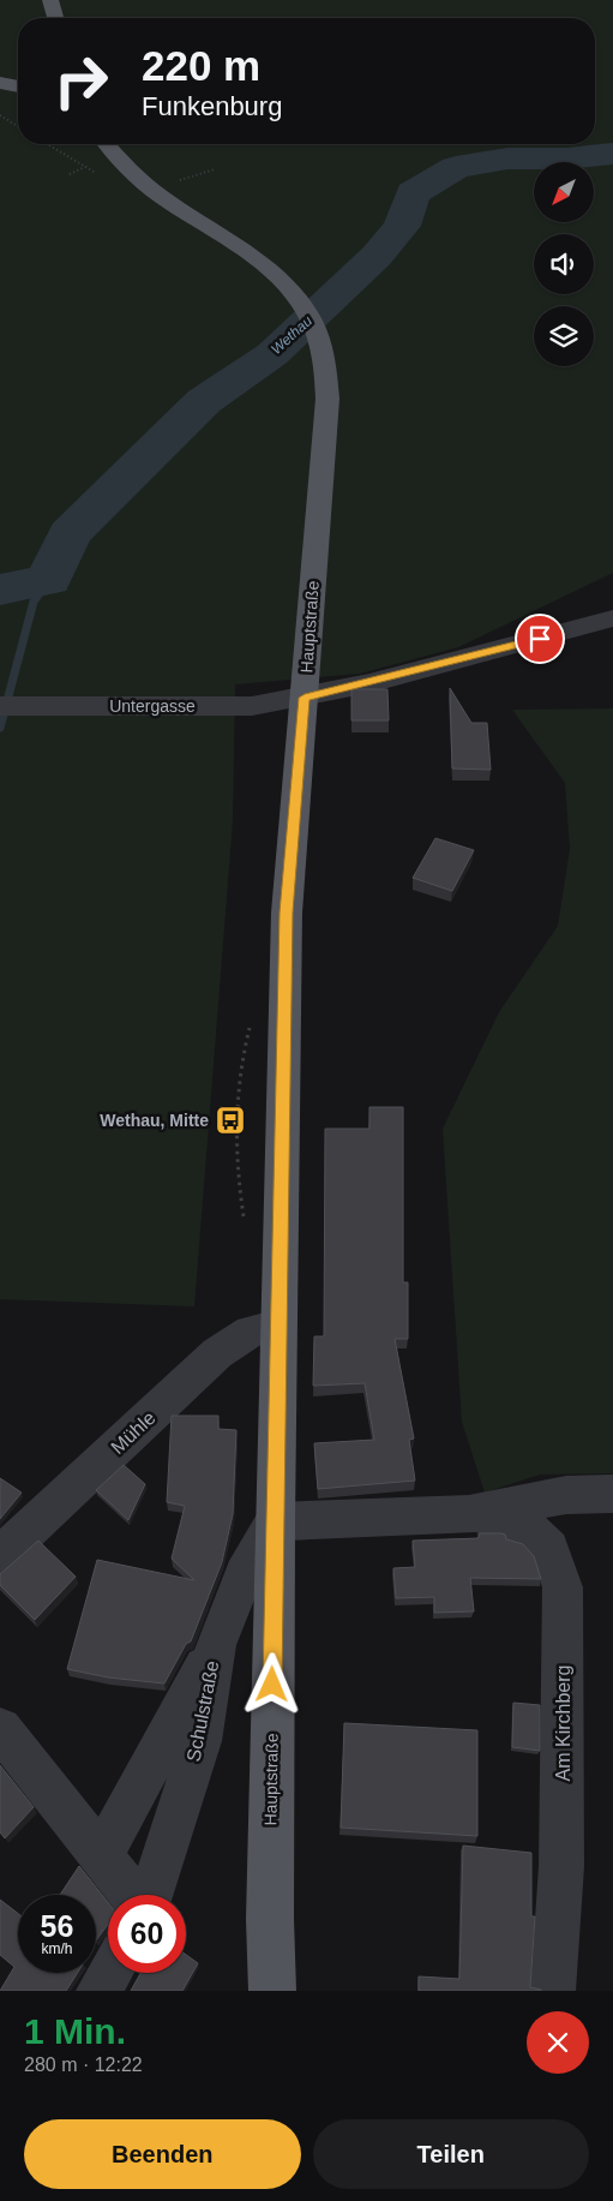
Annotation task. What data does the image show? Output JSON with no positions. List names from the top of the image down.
{
  "streets": {
    "main road": ["Hauptstraße"],
    "street": [
      "Untergasse",
      "Mühle",
      "Schulstraße",
      "Am Kirchberg"
    ]
  },
  "crossings": [
    ["Hauptstraße", "Untergasse"],
    ["Hauptstraße", "Mühle"],
    ["Hauptstraße", "Schulstraße"],
    ["Hauptstraße", "Am Kirchberg"],
    ["Schulstraße", "Am Kirchberg"]
  ],
  "water": ["Wethau"],
  "places": {
    "bus stop": ["Wethau, Mitte"]
  },
  "north": "bottom left",
  "page": {
    "turn": ["220 m", "Funkenburg"],
    "speed": "56 km/h",
    "limit": "60",
    "heading": ["1 Min.", "280 m · 12:22"],
    "buttons": ["Beenden", "Teilen"]
  }
}
